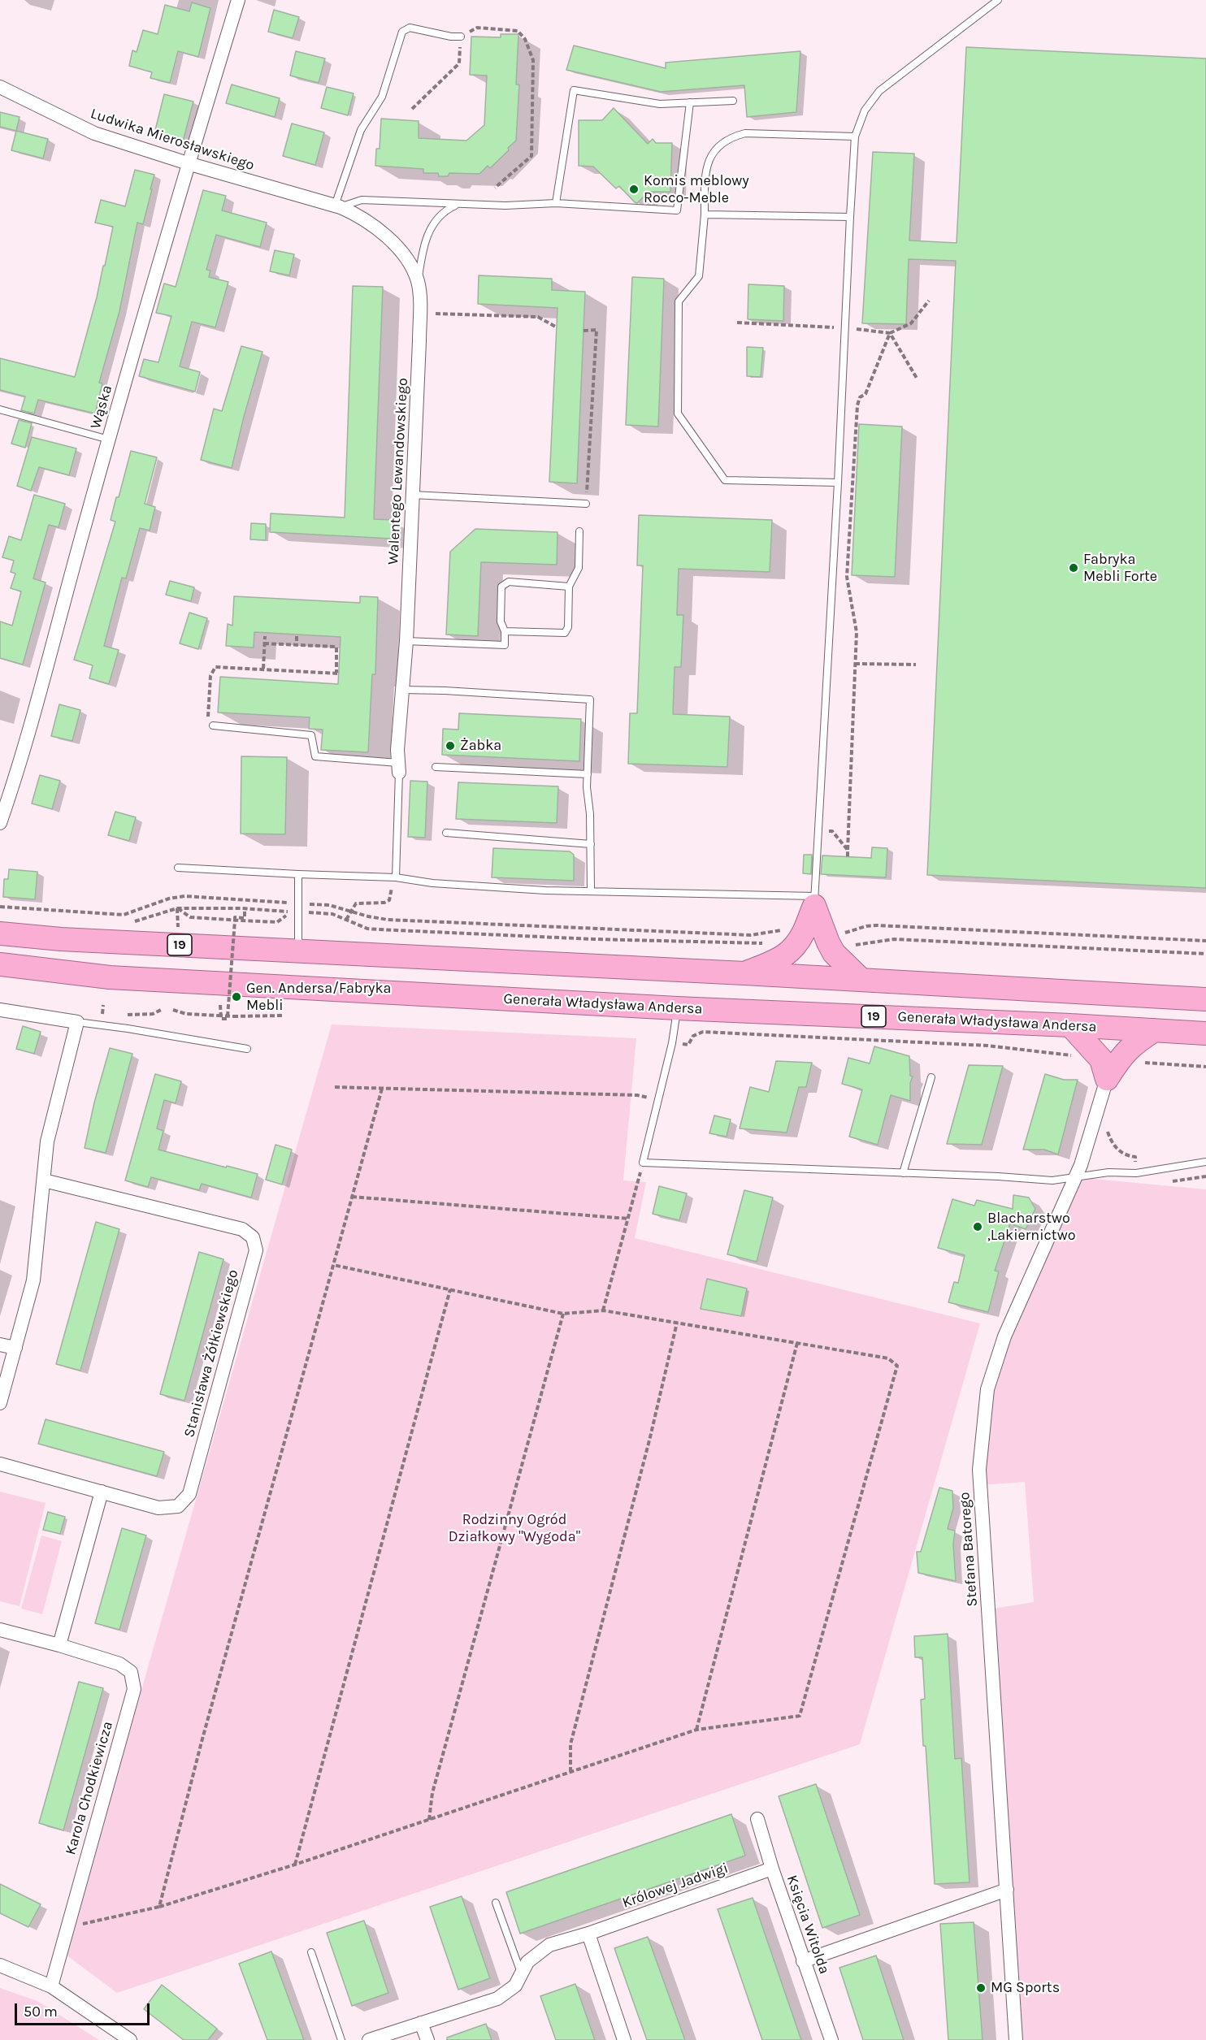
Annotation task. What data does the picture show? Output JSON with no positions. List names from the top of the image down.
{
  "streets": {
    "highway": ["19", "Generała Władysława Andersa"],
    "street": [
      "Ludwika Mierosławskiego",
      "Wąska",
      "Walentego Lewandowskiego",
      "Stanisława Żółkiewskiego",
      "Stefana Batorego",
      "Karola Chodkiewicza",
      "Królowej Jadwigi",
      "Księcia Witolda"
    ]
  },
  "crossings": [
    ["Ludwika Mierosławskiego", "Wąska"],
    ["Ludwika Mierosławskiego", "Walentego Lewandowskiego"],
    ["Królowej Jadwigi", "Księcia Witolda"]
  ],
  "parks": ["Rodzinny Ogród Działkowy \"Wygoda\""],
  "places": [
    "Komis meblowy Rocco-Meble",
    "Fabryka Mebli Forte",
    "Żabka",
    "Gen. Andersa/Fabryka Mebli",
    "Blacharstwo ,Lakiernictwo",
    "MG Sports"
  ],
  "scale_bar": "50 m"
}
